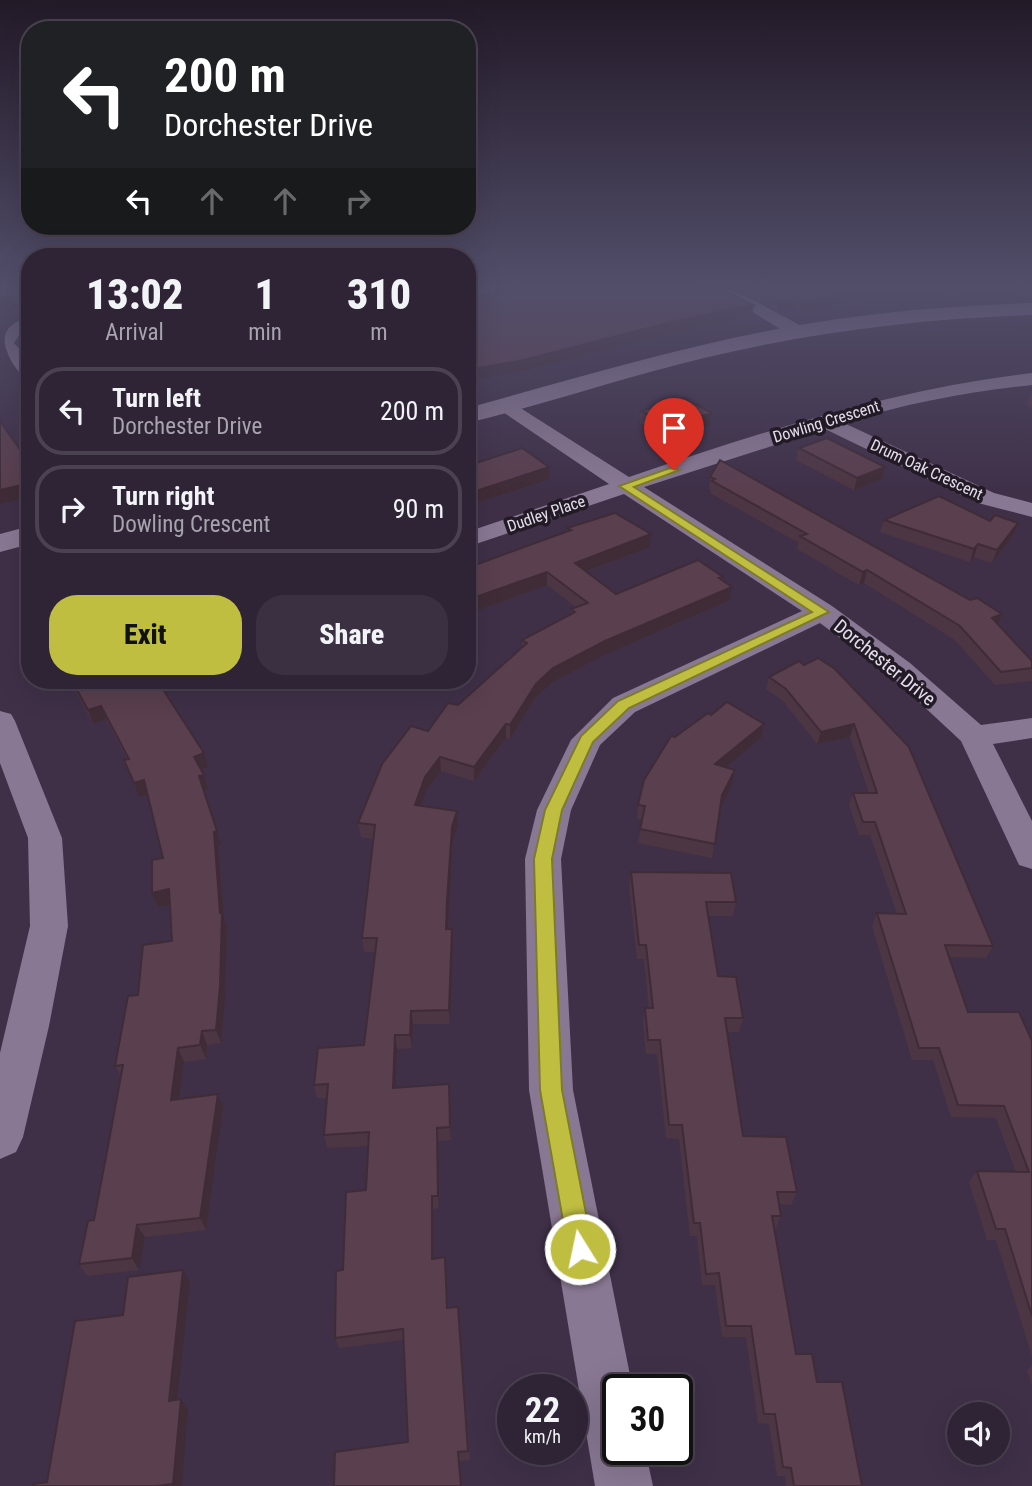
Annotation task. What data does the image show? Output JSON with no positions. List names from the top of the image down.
{
  "streets": {
    "street": [
      "Dowling Crescent",
      "Drum Oak Crescent",
      "Dudley Place",
      "Dorchester Drive"
    ]
  },
  "crossings": [
    ["Dowling Crescent", "Drum Oak Crescent"],
    ["Dowling Crescent", "Dudley Place"],
    ["Dowling Crescent", "Dorchester Drive"],
    ["Dudley Place", "Dorchester Drive"]
  ],
  "page": {
    "turn": ["200 m", "Dorchester Drive"],
    "eta": [
      "13:02",
      "Arrival",
      "1",
      "min",
      "310",
      "m"
    ],
    "list": [
      {
        "name": "Turn left",
        "note": "Dorchester Drive",
        "value": "200 m"
      },
      {
        "name": "Turn right",
        "note": "Dowling Crescent",
        "value": "90 m"
      }
    ],
    "buttons": ["Exit", "Share"],
    "speed": "22 km/h",
    "limit": "30"
  }
}
